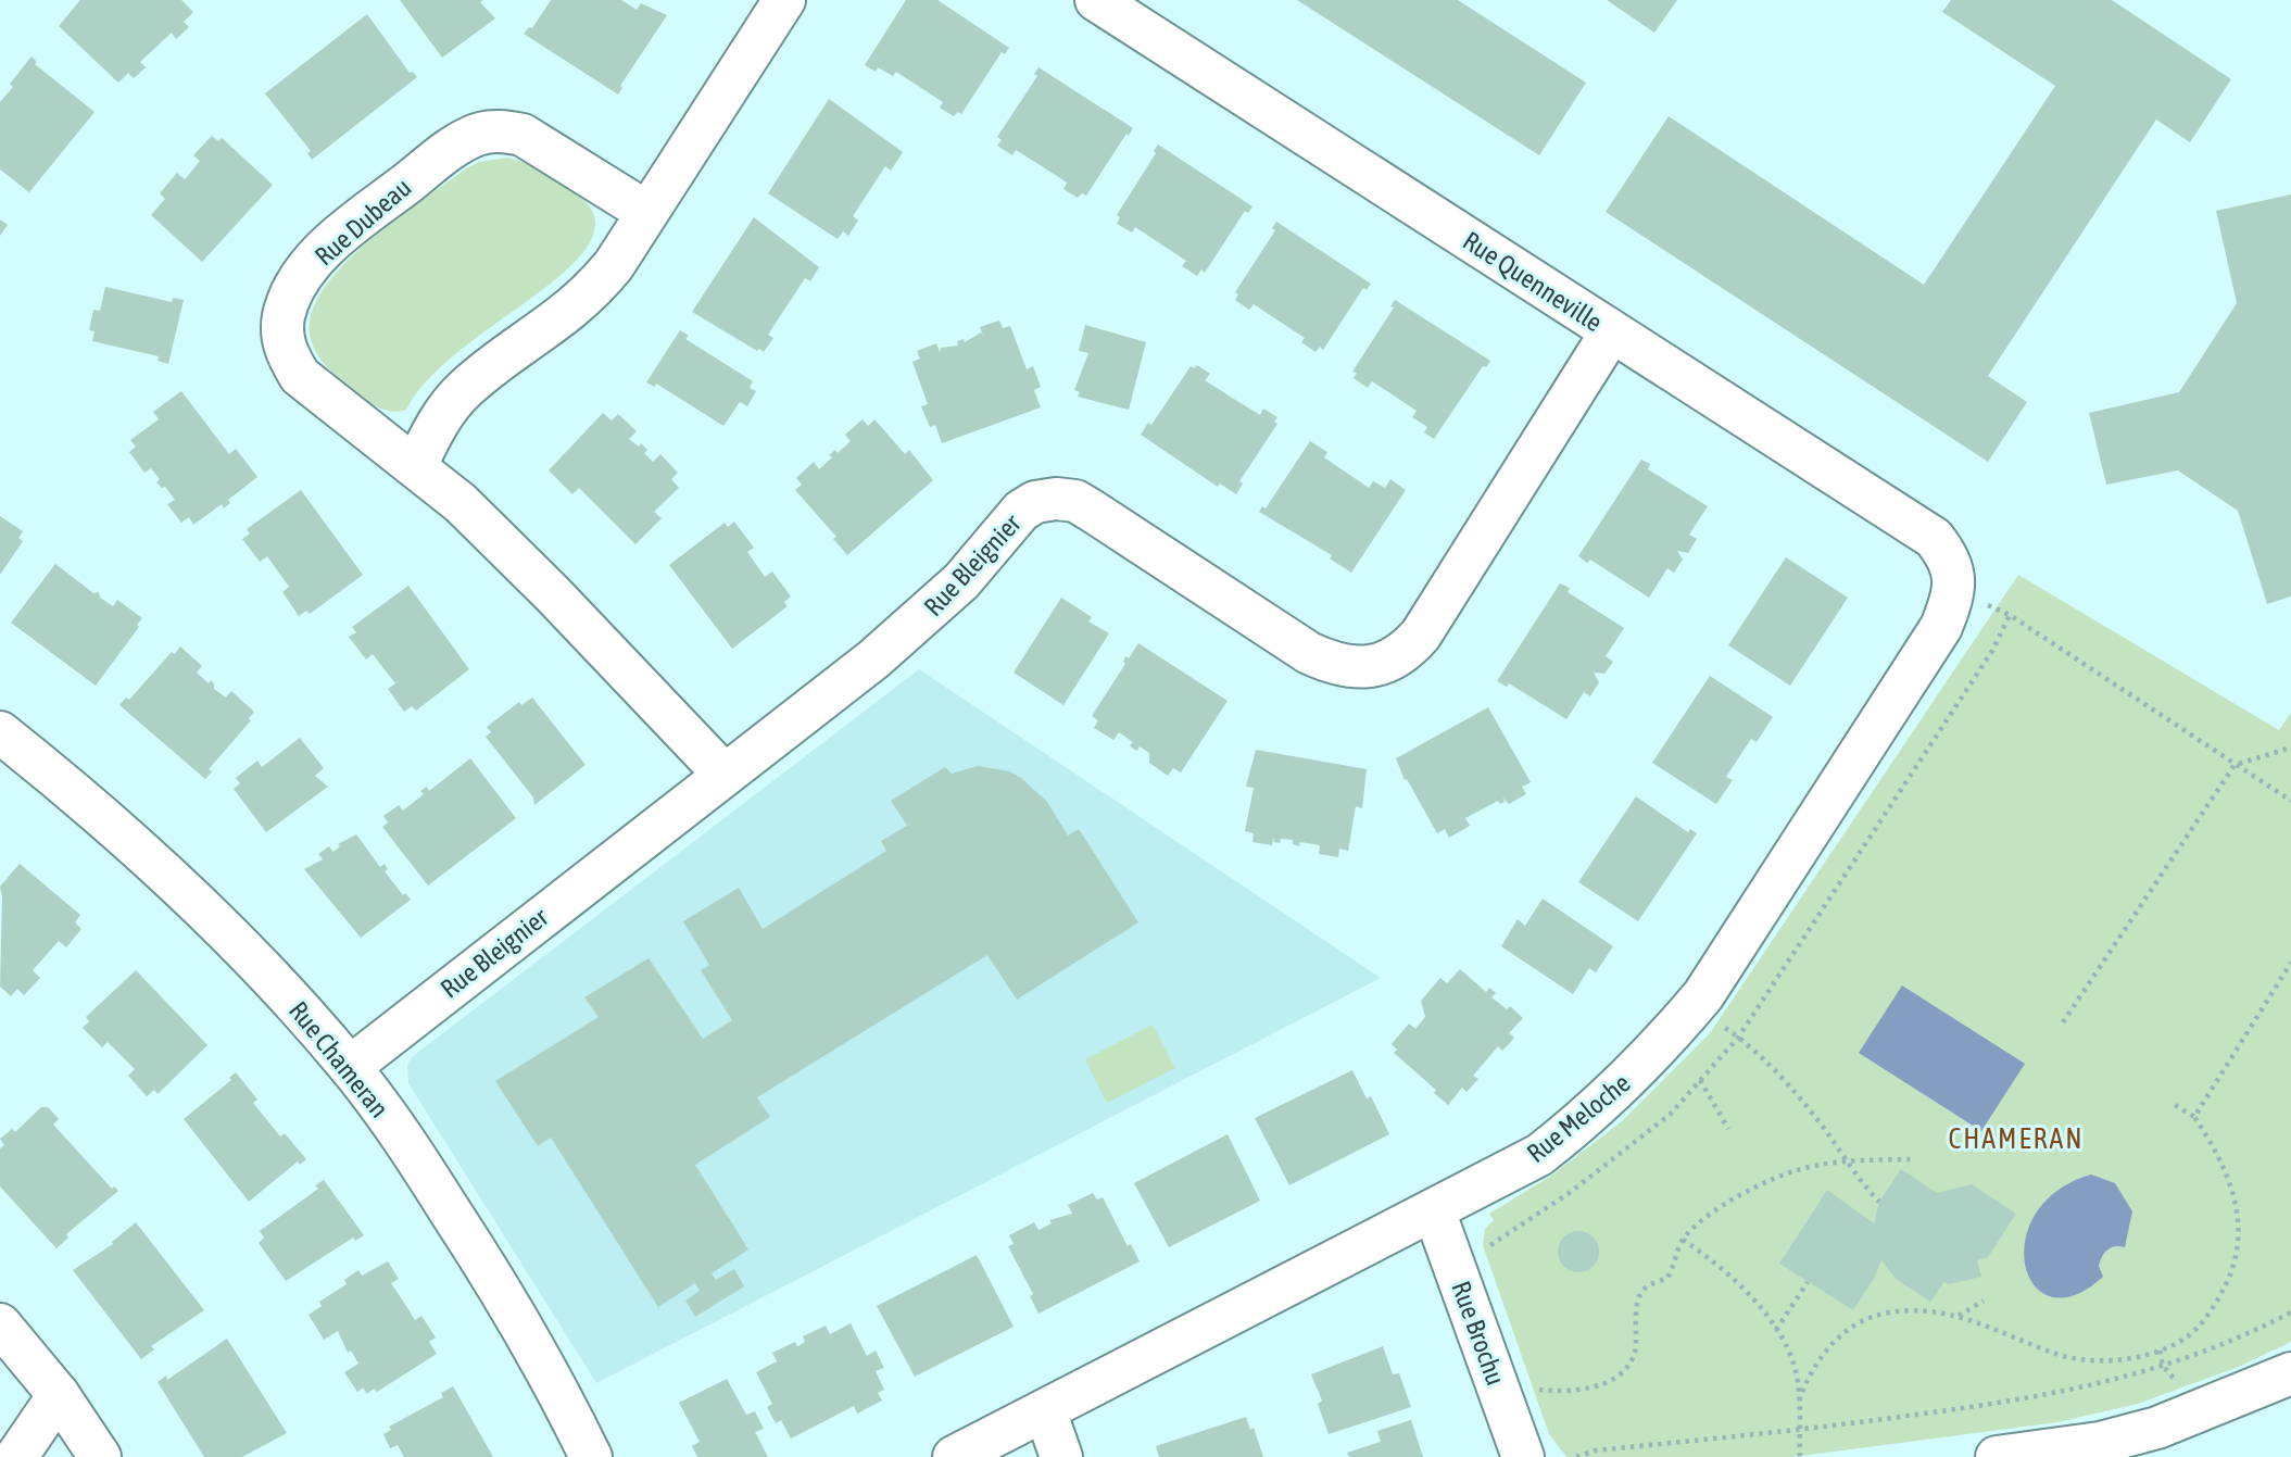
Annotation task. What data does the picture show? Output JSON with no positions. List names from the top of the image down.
{
  "streets": {
    "street": [
      "Rue Dubeau",
      "Rue Quenneville",
      "Rue Bleignier",
      "Rue Chameran",
      "Rue Meloche",
      "Rue Brochu"
    ]
  },
  "crossings": [
    ["Rue Dubeau", "Rue Bleignier"],
    ["Rue Quenneville", "Rue Bleignier"],
    ["Rue Quenneville", "Rue Meloche"],
    ["Rue Bleignier", "Rue Chameran"],
    ["Rue Meloche", "Rue Brochu"]
  ],
  "districts": ["CHAMERAN"]
}
